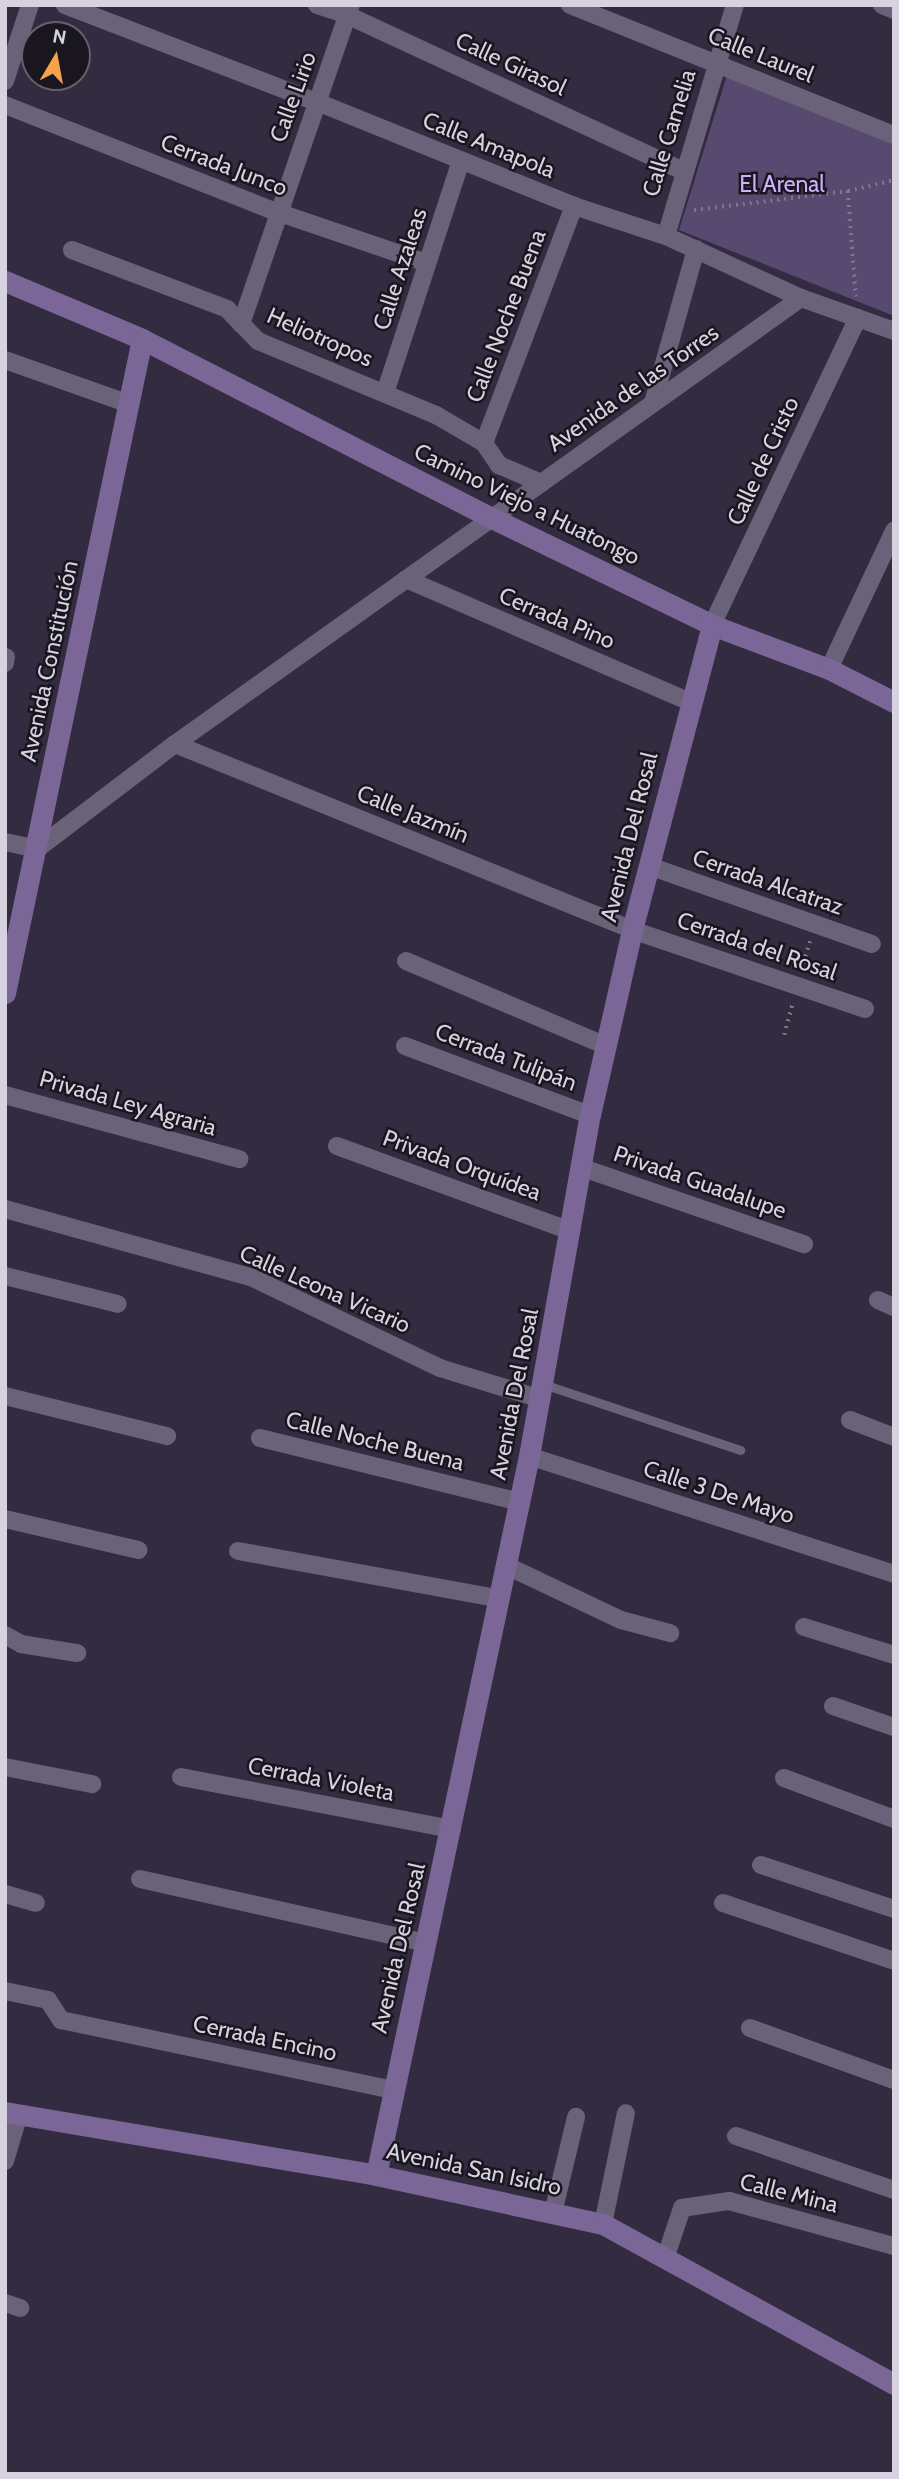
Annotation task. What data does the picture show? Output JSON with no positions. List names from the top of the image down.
{
  "streets": {
    "main road": [
      "Camino Viejo a Huatongo",
      "Avenida Constitución",
      "Avenida Del Rosal",
      "Avenida San Isidro"
    ],
    "street": [
      "Calle Laurel",
      "Calle Girasol",
      "Calle Lirio",
      "Calle Camelia",
      "Calle Amapola",
      "Cerrada Junco",
      "Calle Azaleas",
      "Calle Noche Buena",
      "Heliotropos",
      "Avenida de las Torres",
      "Calle de Cristo",
      "Cerrada Pino",
      "Calle Jazmín",
      "Cerrada Alcatraz",
      "Cerrada del Rosal",
      "Cerrada Tulipán",
      "Privada Ley Agraria",
      "Privada Orquídea",
      "Privada Guadalupe",
      "Calle Leona Vicario",
      "Calle 3 De Mayo",
      "Cerrada Violeta",
      "Cerrada Encino",
      "Calle Mina"
    ]
  },
  "crossings": [
    ["Calle Laurel", "Calle Camelia"],
    ["Calle Girasol", "Calle Lirio"],
    ["Calle Girasol", "Calle Camelia"],
    ["Calle Lirio", "Calle Amapola"],
    ["Calle Lirio", "Cerrada Junco"],
    ["Calle Lirio", "Heliotropos"],
    ["Calle Camelia", "Calle Amapola"],
    ["Calle Amapola", "Calle Azaleas"],
    ["Calle Amapola", "Calle Noche Buena"],
    ["Calle Amapola", "Avenida de las Torres"],
    ["Calle Amapola", "Calle de Cristo"],
    ["Cerrada Junco", "Calle Azaleas"],
    ["Calle Azaleas", "Heliotropos"],
    ["Calle Noche Buena", "Heliotropos"],
    ["Calle Noche Buena", "Avenida Del Rosal"],
    ["Heliotropos", "Avenida de las Torres"],
    ["Avenida de las Torres", "Camino Viejo a Huatongo"],
    ["Avenida de las Torres", "Cerrada Pino"],
    ["Avenida de las Torres", "Avenida Constitución"],
    ["Avenida de las Torres", "Calle Jazmín"],
    ["Calle de Cristo", "Camino Viejo a Huatongo"],
    ["Calle de Cristo", "Avenida Del Rosal"],
    ["Camino Viejo a Huatongo", "Avenida Constitución"],
    ["Camino Viejo a Huatongo", "Avenida Del Rosal"],
    ["Cerrada Pino", "Avenida Del Rosal"],
    ["Calle Jazmín", "Avenida Del Rosal"],
    ["Calle Jazmín", "Cerrada del Rosal"],
    ["Avenida Del Rosal", "Cerrada Alcatraz"],
    ["Avenida Del Rosal", "Cerrada del Rosal"],
    ["Avenida Del Rosal", "Cerrada Tulipán"],
    ["Avenida Del Rosal", "Privada Orquídea"],
    ["Avenida Del Rosal", "Privada Guadalupe"],
    ["Avenida Del Rosal", "Calle Leona Vicario"],
    ["Avenida Del Rosal", "Calle 3 De Mayo"],
    ["Avenida Del Rosal", "Cerrada Violeta"],
    ["Avenida Del Rosal", "Cerrada Encino"],
    ["Avenida Del Rosal", "Avenida San Isidro"],
    ["Avenida San Isidro", "Calle Mina"]
  ],
  "parks": ["El Arenal"],
  "north": "top"
}
